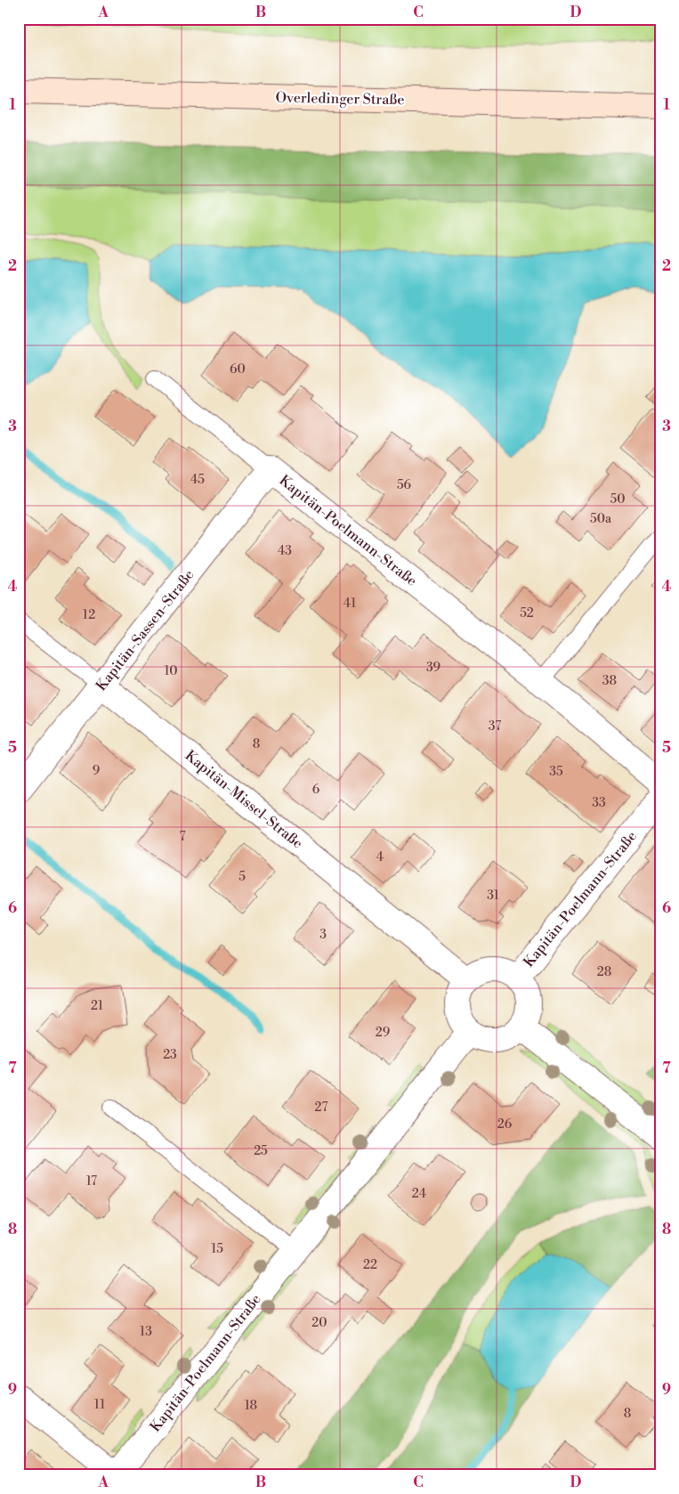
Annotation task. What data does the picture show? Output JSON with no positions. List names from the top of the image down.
{
  "streets": {
    "street": [
      "Overledinger Straße",
      "Kapitän-Poelmann-Straße",
      "Kapitän-Sassen-Straße",
      "Kapitän-Missel-Straße"
    ]
  },
  "crossings": [
    ["Kapitän-Poelmann-Straße", "Kapitän-Sassen-Straße"],
    ["Kapitän-Poelmann-Straße", "Kapitän-Missel-Straße"],
    ["Kapitän-Sassen-Straße", "Kapitän-Missel-Straße"]
  ],
  "house_numbers": [
    "60",
    "45",
    "56",
    "50",
    "50a",
    "43",
    "41",
    "52",
    "12",
    "39",
    "10",
    "38",
    "37",
    "8",
    "9",
    "35",
    "6",
    "33",
    "7",
    "4",
    "5",
    "31",
    "3",
    "28",
    "21",
    "29",
    "23",
    "27",
    "26",
    "25",
    "17",
    "24",
    "15",
    "22",
    "20",
    "13",
    "11",
    "18",
    "8"
  ],
  "grid": {
    "columns": [
      "A",
      "B",
      "C",
      "D"
    ],
    "rows": [
      "1",
      "2",
      "3",
      "4",
      "5",
      "6",
      "7",
      "8",
      "9"
    ]
  }
}
